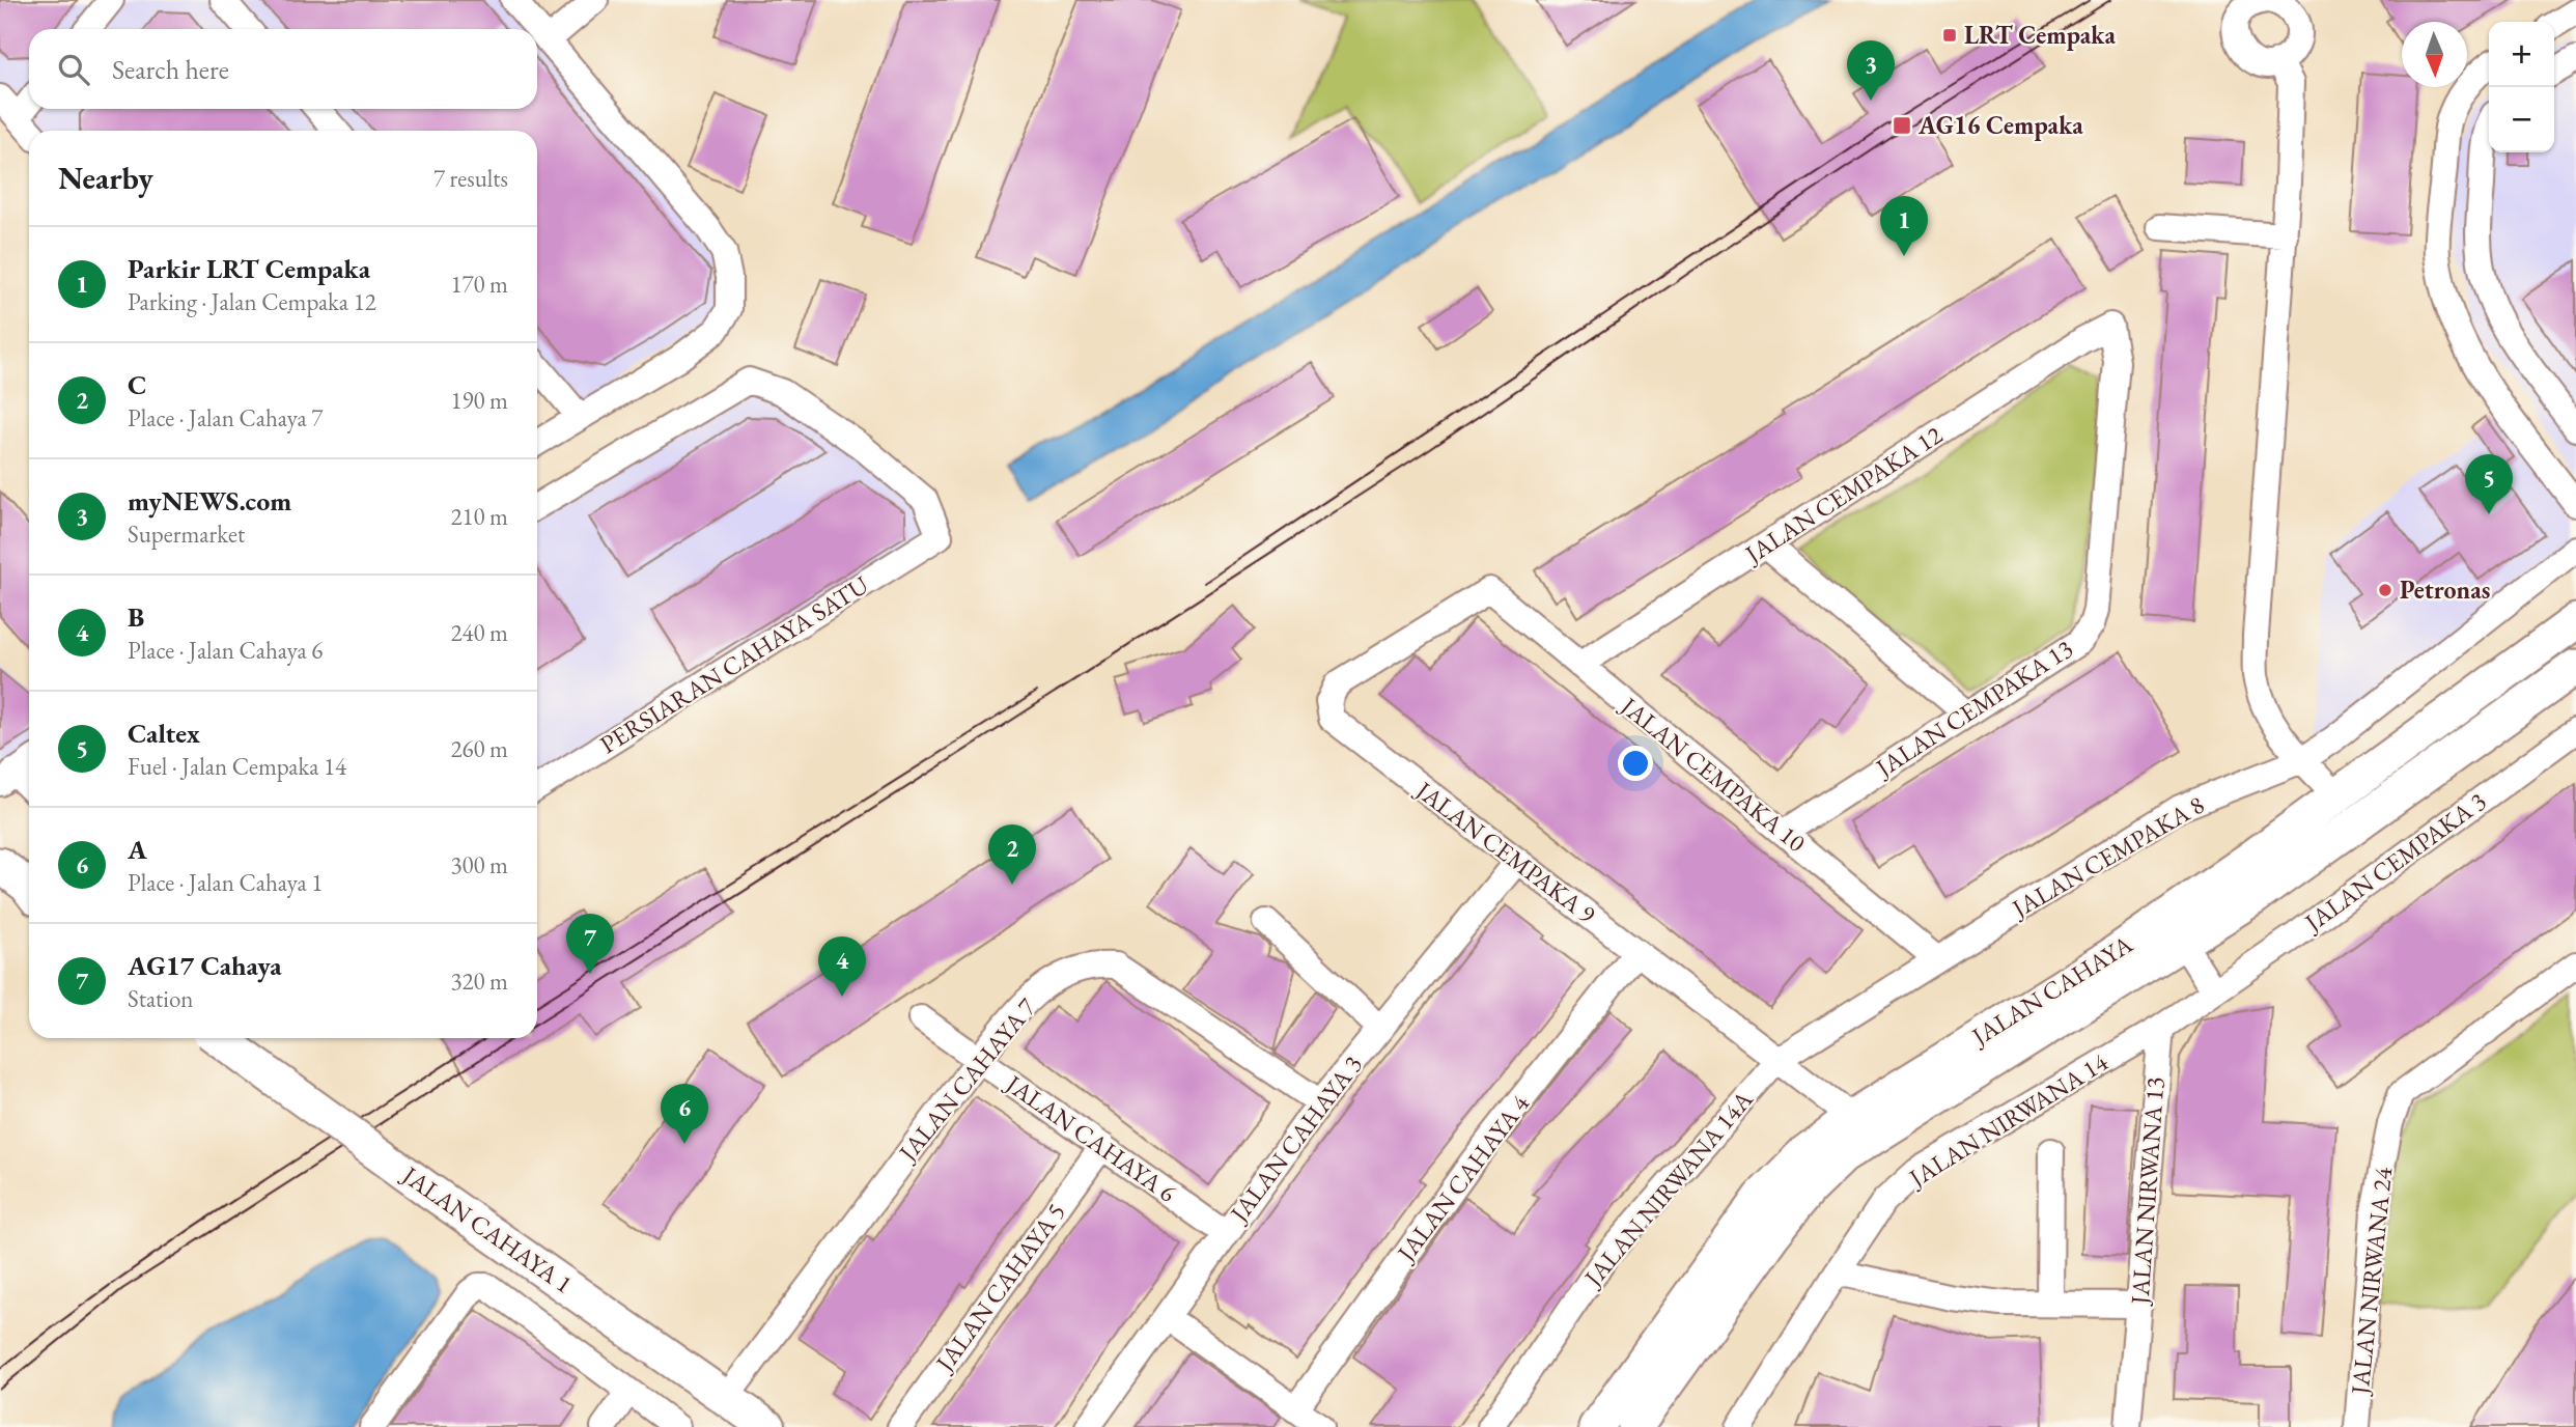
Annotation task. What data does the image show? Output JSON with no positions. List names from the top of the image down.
{
  "streets": {
    "main road": ["JALAN CAHAYA", "JALAN CAHAYA 1"],
    "street": [
      "JALAN CEMPAKA 12",
      "PERSIARAN CAHAYA SATU",
      "JALAN CEMPAKA 13",
      "JALAN CEMPAKA 10",
      "JALAN CEMPAKA 9",
      "JALAN CEMPAKA 8",
      "JALAN CEMPAKA 3",
      "JALAN CAHAYA 7",
      "JALAN NIRWANA 14",
      "JALAN CAHAYA 6",
      "JALAN CAHAYA 3",
      "JALAN CAHAYA 4",
      "JALAN NIRWANA 14A",
      "JALAN NIRWANA 13",
      "JALAN NIRWANA 24",
      "JALAN CAHAYA 5"
    ]
  },
  "crossings": [
    ["JALAN CEMPAKA 12", "JALAN CEMPAKA 13"],
    ["JALAN CEMPAKA 12", "JALAN CEMPAKA 10"],
    ["JALAN CEMPAKA 13", "JALAN CEMPAKA 10"],
    ["JALAN CEMPAKA 10", "JALAN CEMPAKA 9"],
    ["JALAN CEMPAKA 10", "JALAN CEMPAKA 8"],
    ["JALAN CEMPAKA 9", "JALAN CEMPAKA 8"],
    ["JALAN CEMPAKA 9", "JALAN CAHAYA"],
    ["JALAN CEMPAKA 9", "JALAN CAHAYA 3"],
    ["JALAN CEMPAKA 9", "JALAN CAHAYA 4"],
    ["JALAN CEMPAKA 9", "JALAN NIRWANA 14A"],
    ["JALAN CEMPAKA 8", "JALAN NIRWANA 14A"],
    ["JALAN CEMPAKA 3", "JALAN NIRWANA 14"],
    ["JALAN CAHAYA 7", "JALAN CAHAYA 6"],
    ["JALAN CAHAYA 7", "JALAN CAHAYA 3"],
    ["JALAN CAHAYA 7", "JALAN CAHAYA 1"],
    ["JALAN NIRWANA 14", "JALAN NIRWANA 13"],
    ["JALAN CAHAYA 6", "JALAN CAHAYA 3"],
    ["JALAN CAHAYA 6", "JALAN CAHAYA 5"]
  ],
  "places": {
    "transit": ["LRT Cempaka", "AG16 Cempaka"],
    "other": ["Petronas"]
  },
  "north": "bottom",
  "page": {
    "map_buttons": ["+", "−"],
    "search": "Search here",
    "pins": [
      "3",
      "1",
      "5",
      "2",
      "7",
      "4",
      "6"
    ],
    "heading": ["Nearby", "7 results"],
    "list": [
      {
        "mark": "1",
        "name": "Parkir LRT Cempaka",
        "note": "Parking · Jalan Cempaka 12",
        "value": "170 m"
      },
      {
        "mark": "2",
        "name": "C",
        "note": "Place · Jalan Cahaya 7",
        "value": "190 m"
      },
      {
        "mark": "3",
        "name": "myNEWS.com",
        "note": "Supermarket",
        "value": "210 m"
      },
      {
        "mark": "4",
        "name": "B",
        "note": "Place · Jalan Cahaya 6",
        "value": "240 m"
      },
      {
        "mark": "5",
        "name": "Caltex",
        "note": "Fuel · Jalan Cempaka 14",
        "value": "260 m"
      },
      {
        "mark": "6",
        "name": "A",
        "note": "Place · Jalan Cahaya 1",
        "value": "300 m"
      },
      {
        "mark": "7",
        "name": "AG17 Cahaya",
        "note": "Station",
        "value": "320 m"
      }
    ]
  }
}
